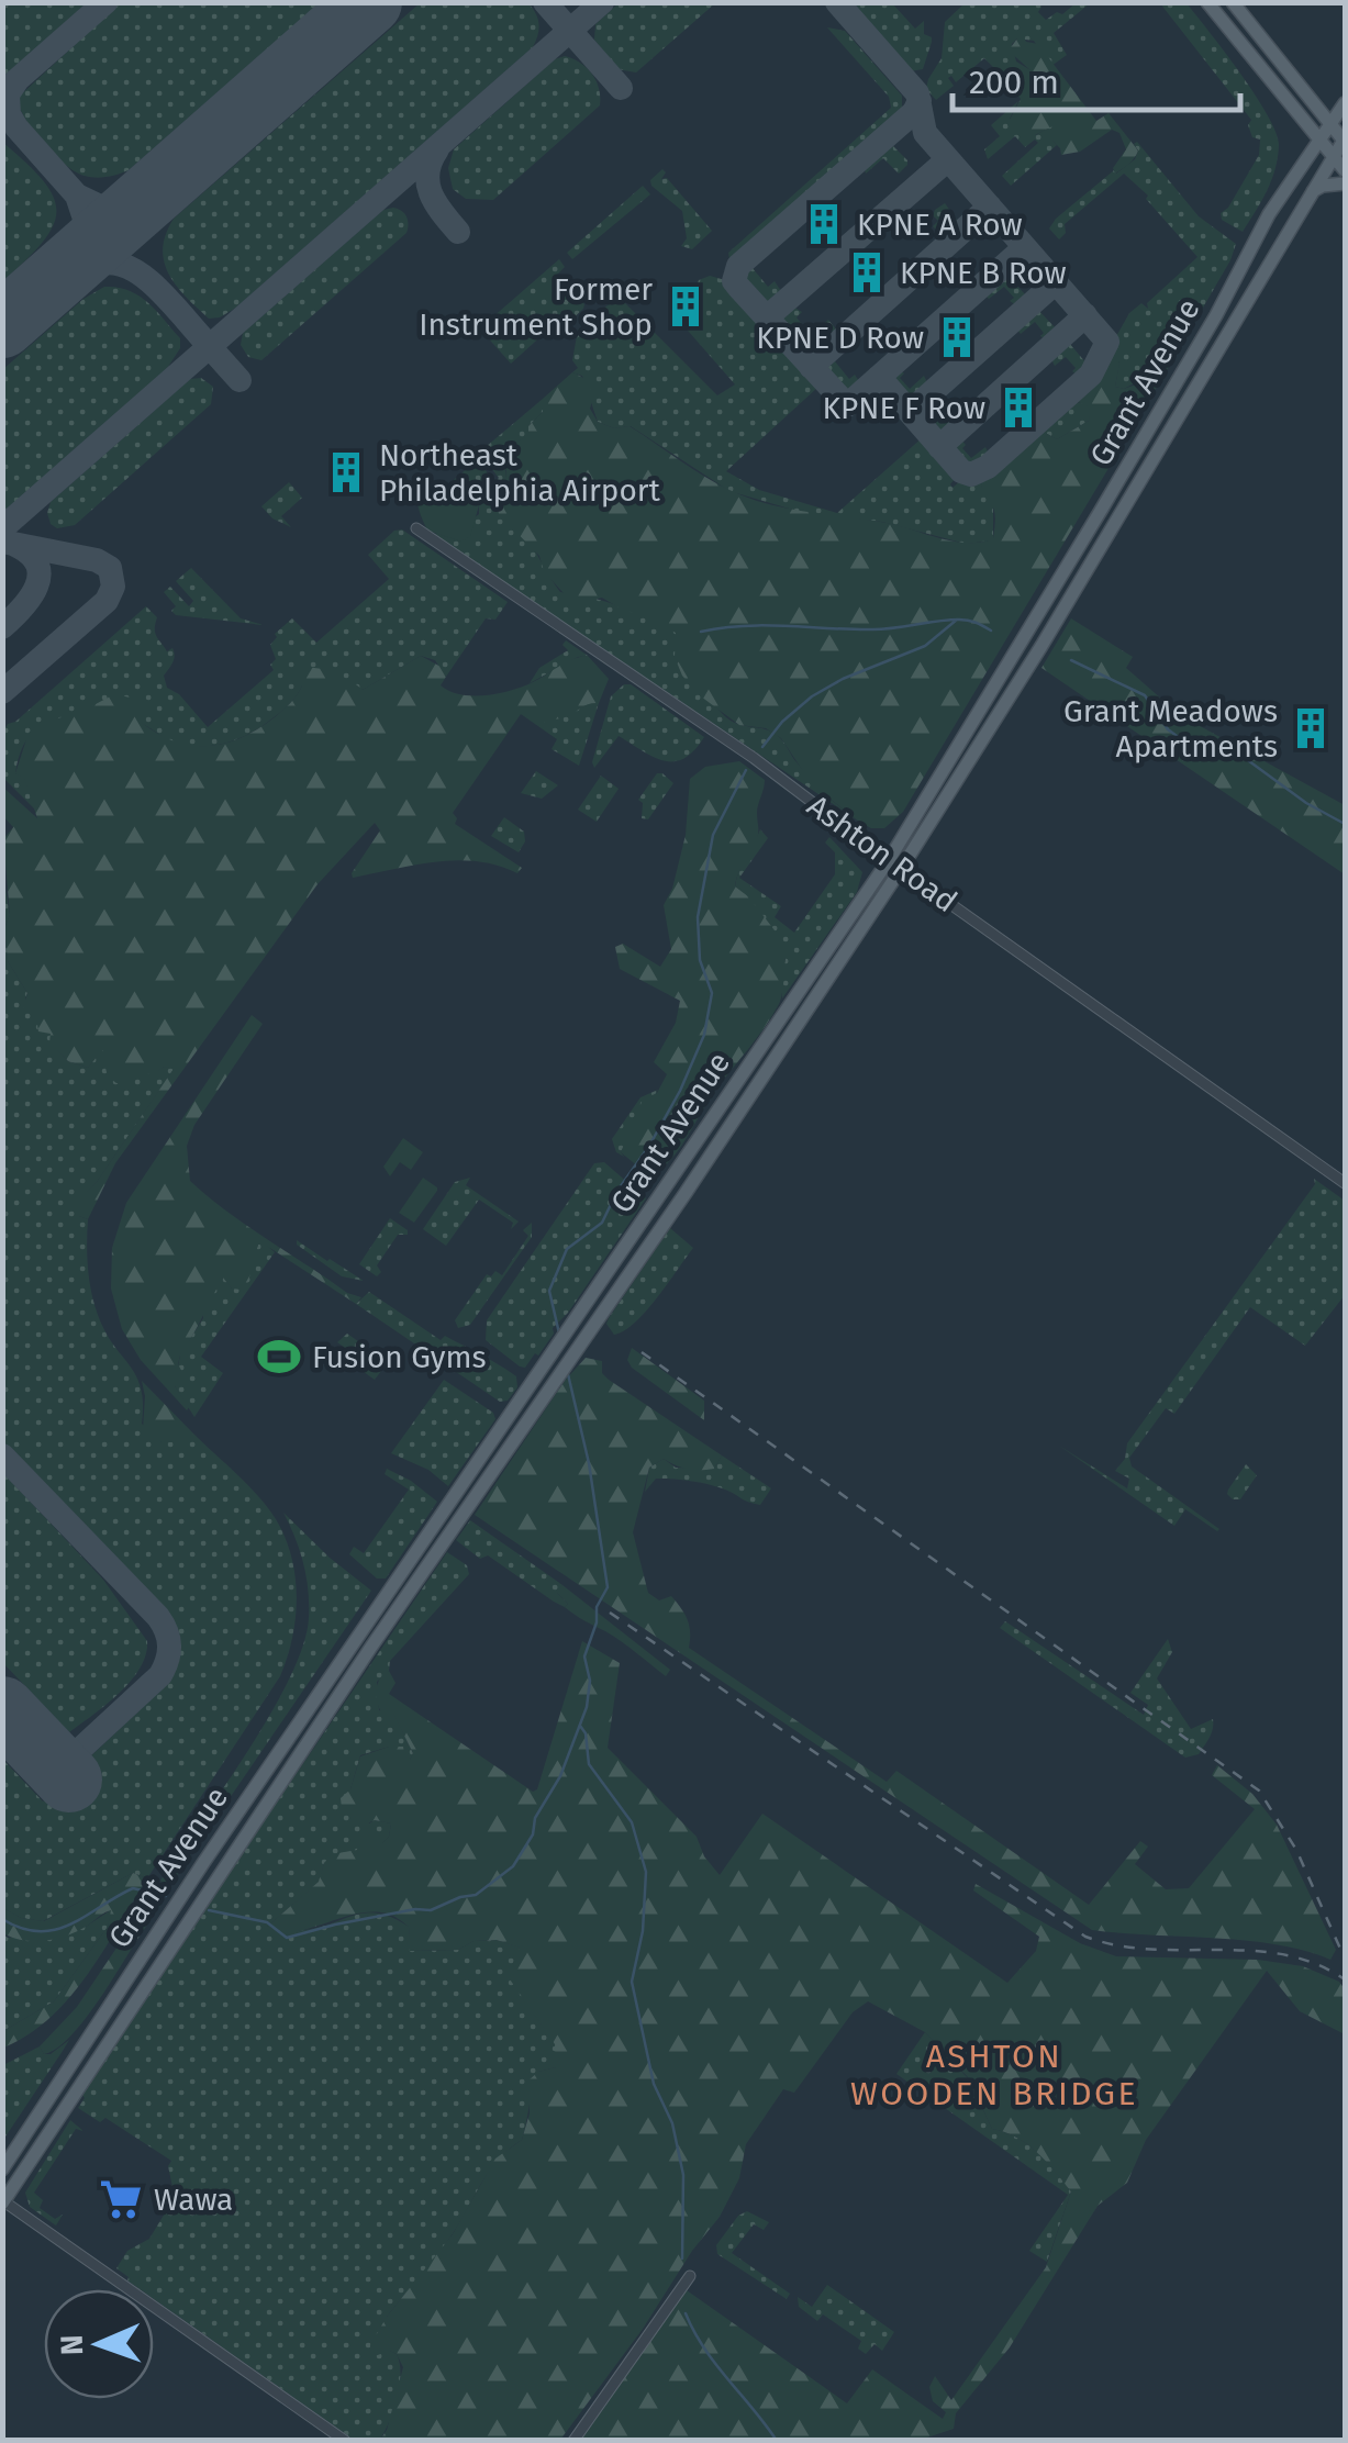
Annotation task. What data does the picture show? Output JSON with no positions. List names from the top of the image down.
{
  "streets": {
    "main road": ["Grant Avenue"],
    "street": ["Ashton Road"]
  },
  "crossings": [
    ["Grant Avenue", "Ashton Road"]
  ],
  "districts": ["ASHTON WOODEN BRIDGE"],
  "places": {
    "building": [
      "KPNE A Row",
      "KPNE B Row",
      "Former Instrument Shop",
      "KPNE D Row",
      "KPNE F Row",
      "Northeast Philadelphia Airport",
      "Grant Meadows Apartments"
    ],
    "sports": ["Fusion Gyms"],
    "supermarket": ["Wawa"]
  },
  "scale_bar": "200 m",
  "north": "left"
}
